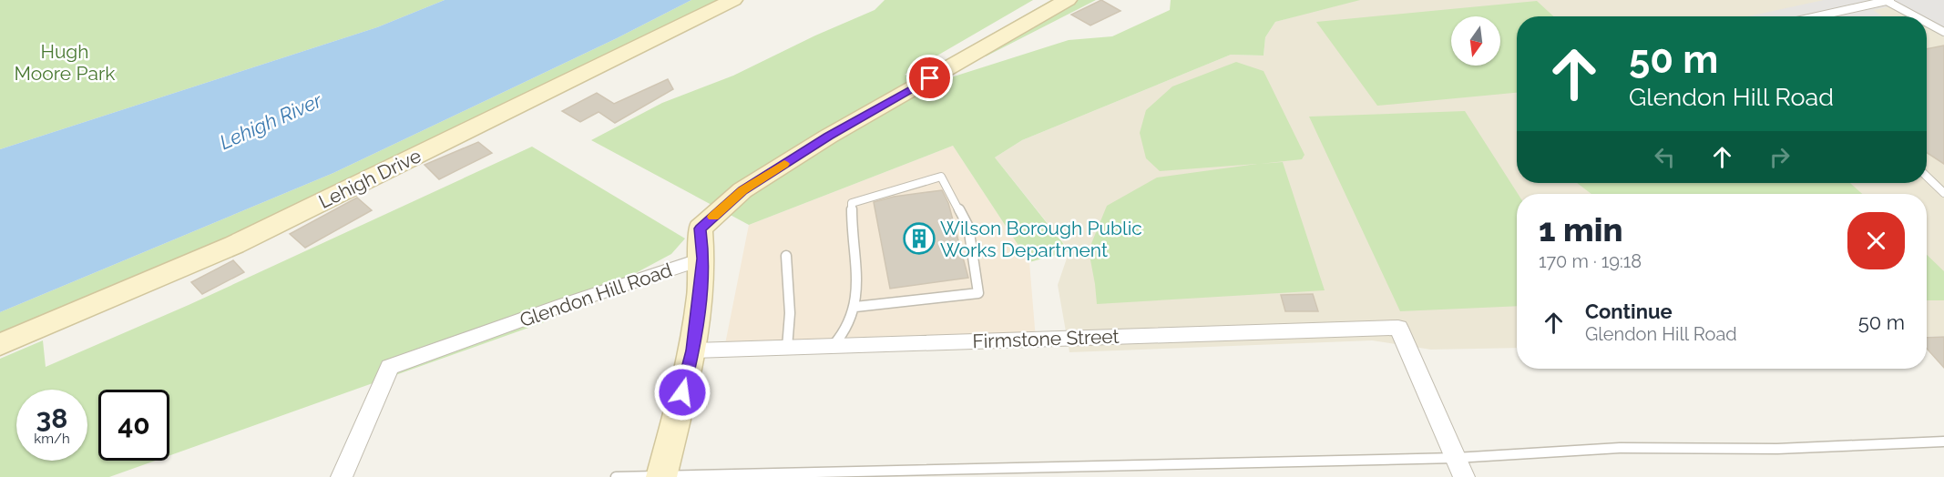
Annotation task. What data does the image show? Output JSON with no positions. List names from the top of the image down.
{
  "streets": {
    "street": ["Lehigh Drive", "Glendon Hill Road", "Firmstone Street"]
  },
  "water": ["Lehigh River"],
  "parks": ["Hugh Moore Park"],
  "places": {
    "building": ["Wilson Borough Public Works Department"]
  },
  "north": "bottom",
  "page": {
    "turn": ["50 m", "Glendon Hill Road"],
    "heading": ["1 min", "170 m · 19:18"],
    "list": [
      {
        "name": "Continue",
        "note": "Glendon Hill Road",
        "value": "50 m"
      }
    ],
    "speed": "38 km/h",
    "limit": "40"
  }
}
